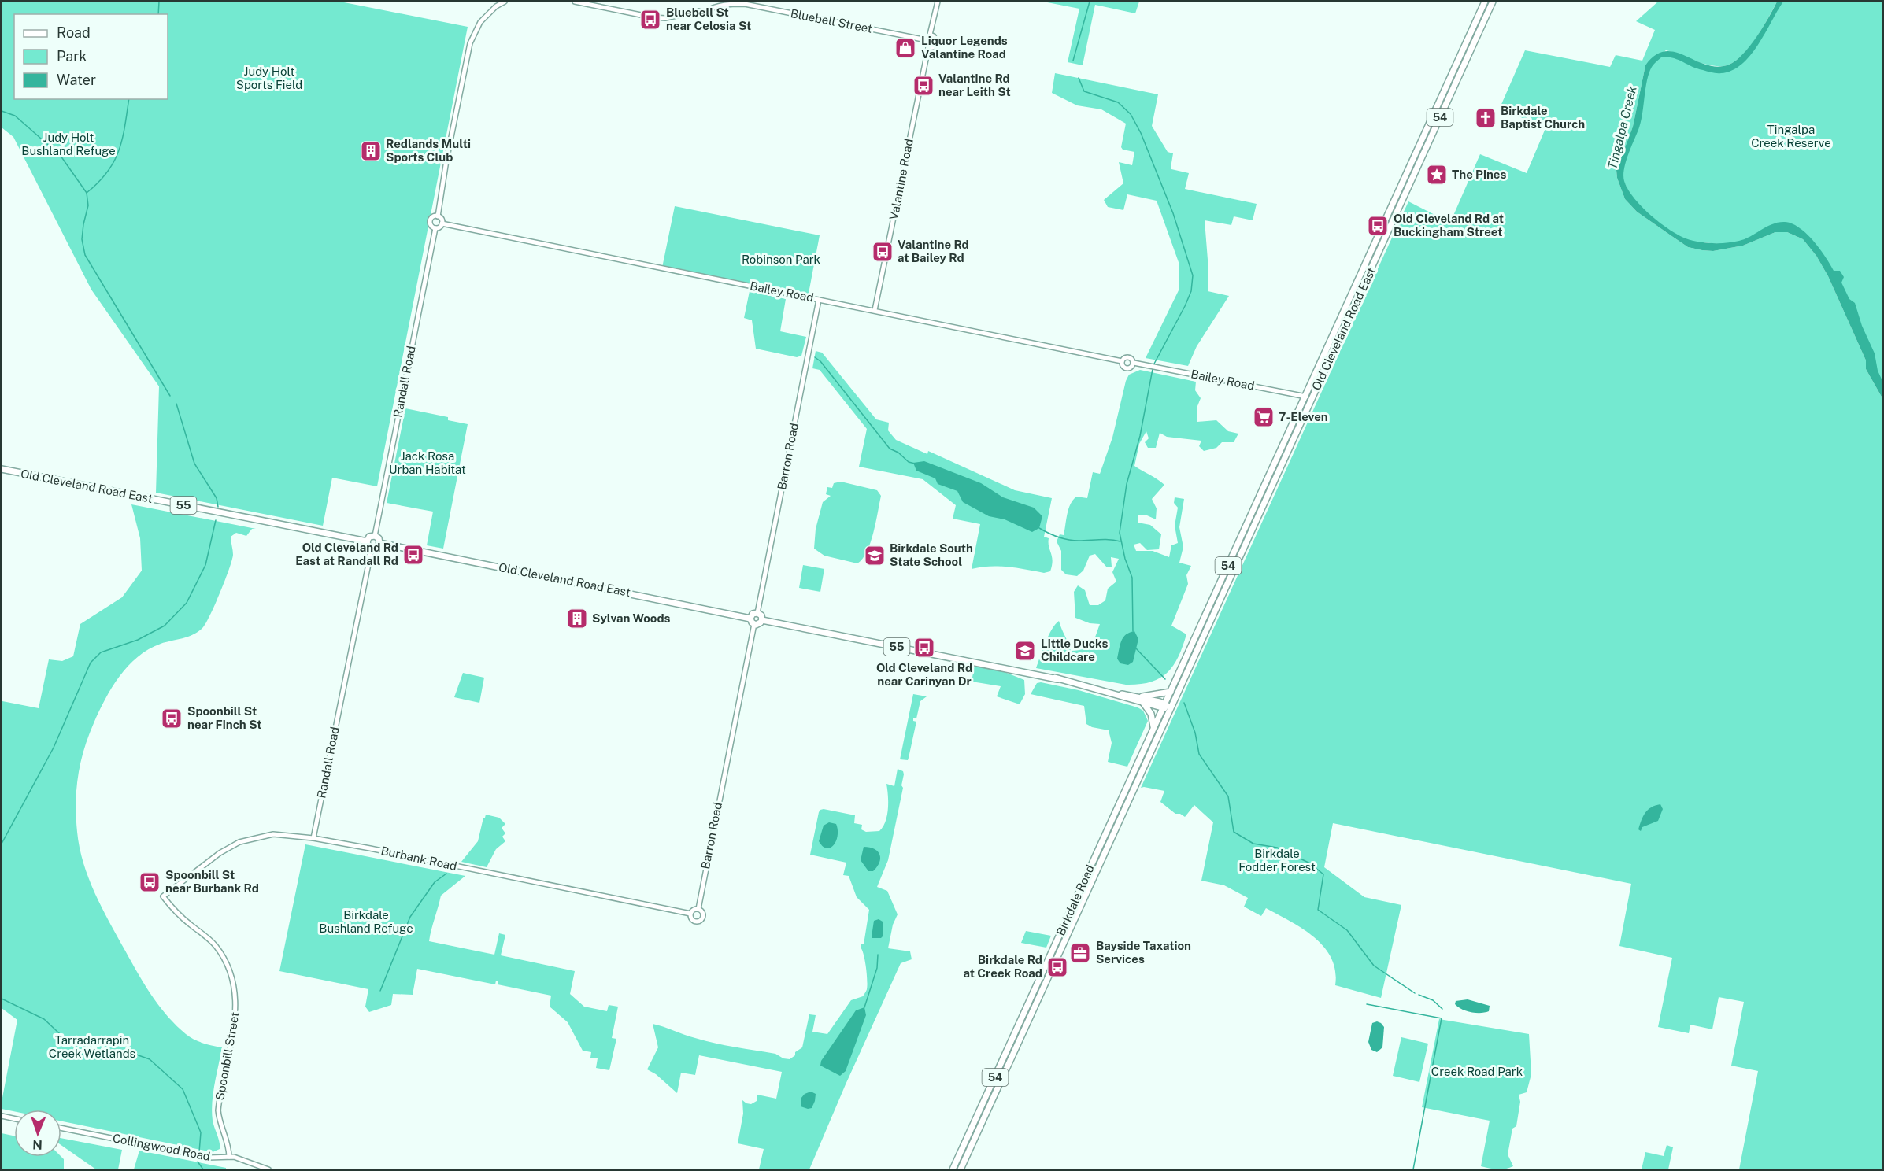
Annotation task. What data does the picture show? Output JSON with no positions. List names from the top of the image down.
{
  "streets": {
    "main road": [
      "54",
      "Old Cleveland Road East",
      "55",
      "Birkdale Road"
    ],
    "street": [
      "Bluebell Street",
      "Valantine Road",
      "Bailey Road",
      "Randall Road",
      "Barron Road",
      "Burbank Road",
      "Spoonbill Street",
      "Collingwood Road"
    ]
  },
  "crossings": [
    ["Bluebell Street", "Valantine Road"],
    ["Valantine Road", "Bailey Road"],
    ["Bailey Road", "Old Cleveland Road East"],
    ["Bailey Road", "Randall Road"],
    ["Bailey Road", "Barron Road"],
    ["Old Cleveland Road East", "Randall Road"],
    ["Old Cleveland Road East", "Barron Road"],
    ["Old Cleveland Road East", "55"],
    ["Old Cleveland Road East", "Birkdale Road"],
    ["Randall Road", "Burbank Road"],
    ["Barron Road", "55"],
    ["Barron Road", "Burbank Road"],
    ["55", "Birkdale Road"],
    ["Burbank Road", "Spoonbill Street"],
    ["Spoonbill Street", "Collingwood Road"]
  ],
  "water": ["Tingalpa Creek"],
  "parks": [
    "Judy Holt Sports Field",
    "Tingalpa Creek Reserve",
    "Judy Holt Bushland Refuge",
    "Robinson Park",
    "Jack Rosa Urban Habitat",
    "Birkdale Fodder Forest",
    "Birkdale Bushland Refuge",
    "Tarradarrapin Creek Wetlands",
    "Creek Road Park"
  ],
  "places": {
    "bus stop": [
      "Bluebell St near Celosia St",
      "Valantine Rd near Leith St",
      "Old Cleveland Rd at Buckingham Street",
      "Valantine Rd at Bailey Rd",
      "Old Cleveland Rd East at Randall Rd",
      "Old Cleveland Rd near Carinyan Dr",
      "Spoonbill St near Finch St",
      "Spoonbill St near Burbank Rd",
      "Birkdale Rd at Creek Road"
    ],
    "shop": ["Liquor Legends Valantine Road"],
    "church": ["Birkdale Baptist Church"],
    "building": ["Redlands Multi Sports Club", "Sylvan Woods"],
    "place": ["The Pines"],
    "supermarket": ["7-Eleven"],
    "school or university": ["Birkdale South State School", "Little Ducks Childcare"],
    "office": ["Bayside Taxation Services"]
  },
  "legend": ["Road", "Park", "Water"],
  "north": "bottom"
}
